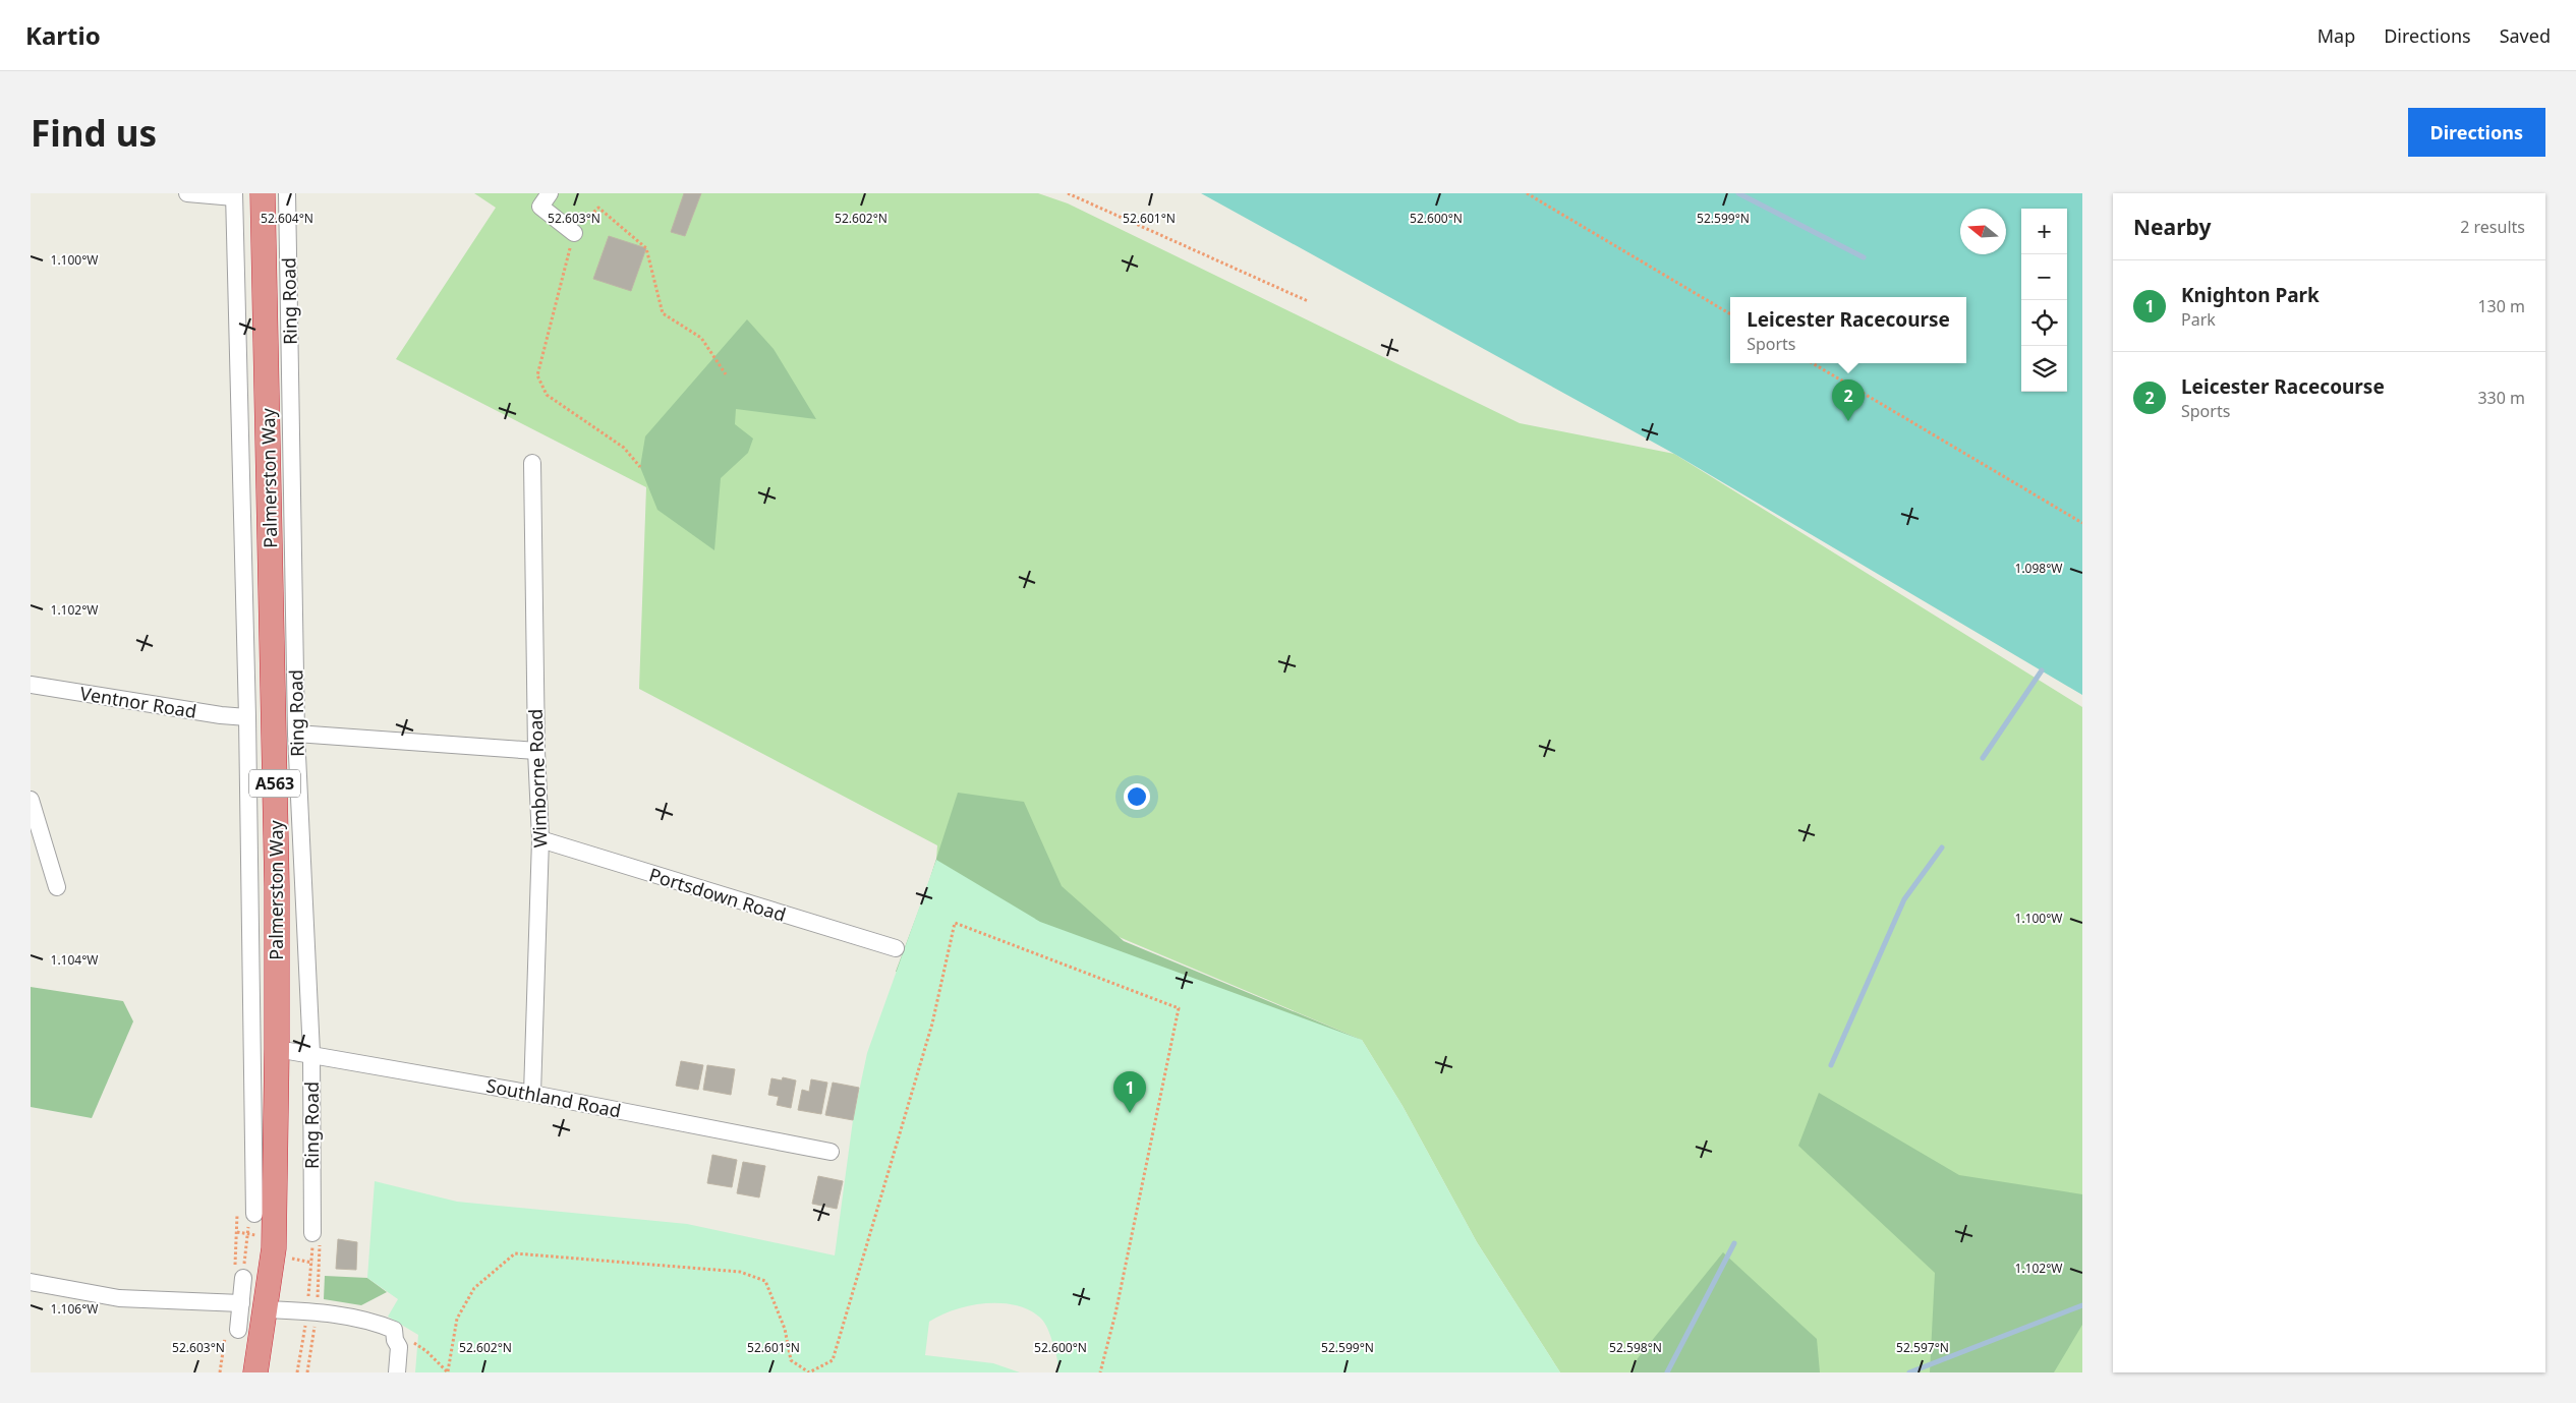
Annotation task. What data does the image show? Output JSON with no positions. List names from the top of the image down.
{
  "streets": {
    "highway": ["Palmerston Way", "A563"],
    "street": [
      "Ring Road",
      "Ventnor Road",
      "Wimborne Road",
      "Portsdown Road",
      "Southland Road"
    ]
  },
  "crossings": [
    ["Ring Road", "Southland Road"],
    ["Palmerston Way", "Southland Road"],
    ["Wimborne Road", "Portsdown Road"],
    ["Wimborne Road", "Southland Road"]
  ],
  "north": "left",
  "page": {
    "header": "Kartio",
    "nav": ["Map", "Directions", "Saved"],
    "buttons": "Directions",
    "title": "Find us",
    "heading": ["Nearby", "2 results"],
    "map_buttons": ["+", "−"],
    "list": [
      {
        "mark": "1",
        "name": "Knighton Park",
        "note": "Park",
        "value": "130 m"
      },
      {
        "mark": "2",
        "name": "Leicester Racecourse",
        "note": "Sports",
        "value": "330 m"
      }
    ],
    "popup": ["Leicester Racecourse", "Sports"],
    "pins": ["2", "1"]
  },
  "coordinates": [
    "52.604°N",
    "52.603°N",
    "52.602°N",
    "52.601°N",
    "52.600°N",
    "52.599°N",
    "1.100°W",
    "1.098°W",
    "1.102°W",
    "1.104°W",
    "1.106°W",
    "52.598°N",
    "52.597°N"
  ]
}
